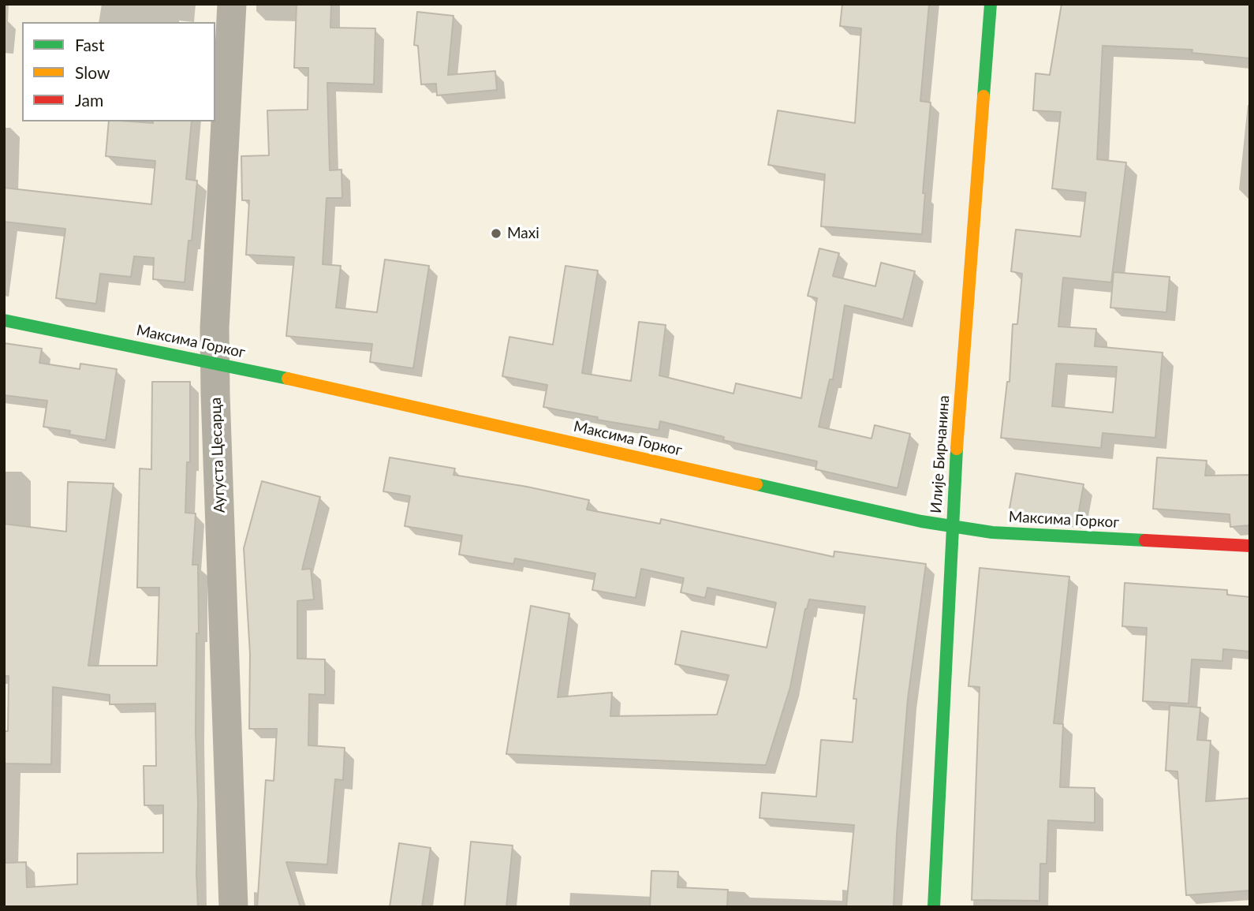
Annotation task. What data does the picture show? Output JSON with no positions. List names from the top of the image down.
{
  "streets": {
    "street": ["Максима Горког", "Илије Бирчанина", "Аугуста Цесарца"]
  },
  "crossings": [
    ["Максима Горког", "Илије Бирчанина"],
    ["Максима Горког", "Аугуста Цесарца"]
  ],
  "places": ["Maxi"],
  "legend": ["Fast", "Slow", "Jam"]
}
